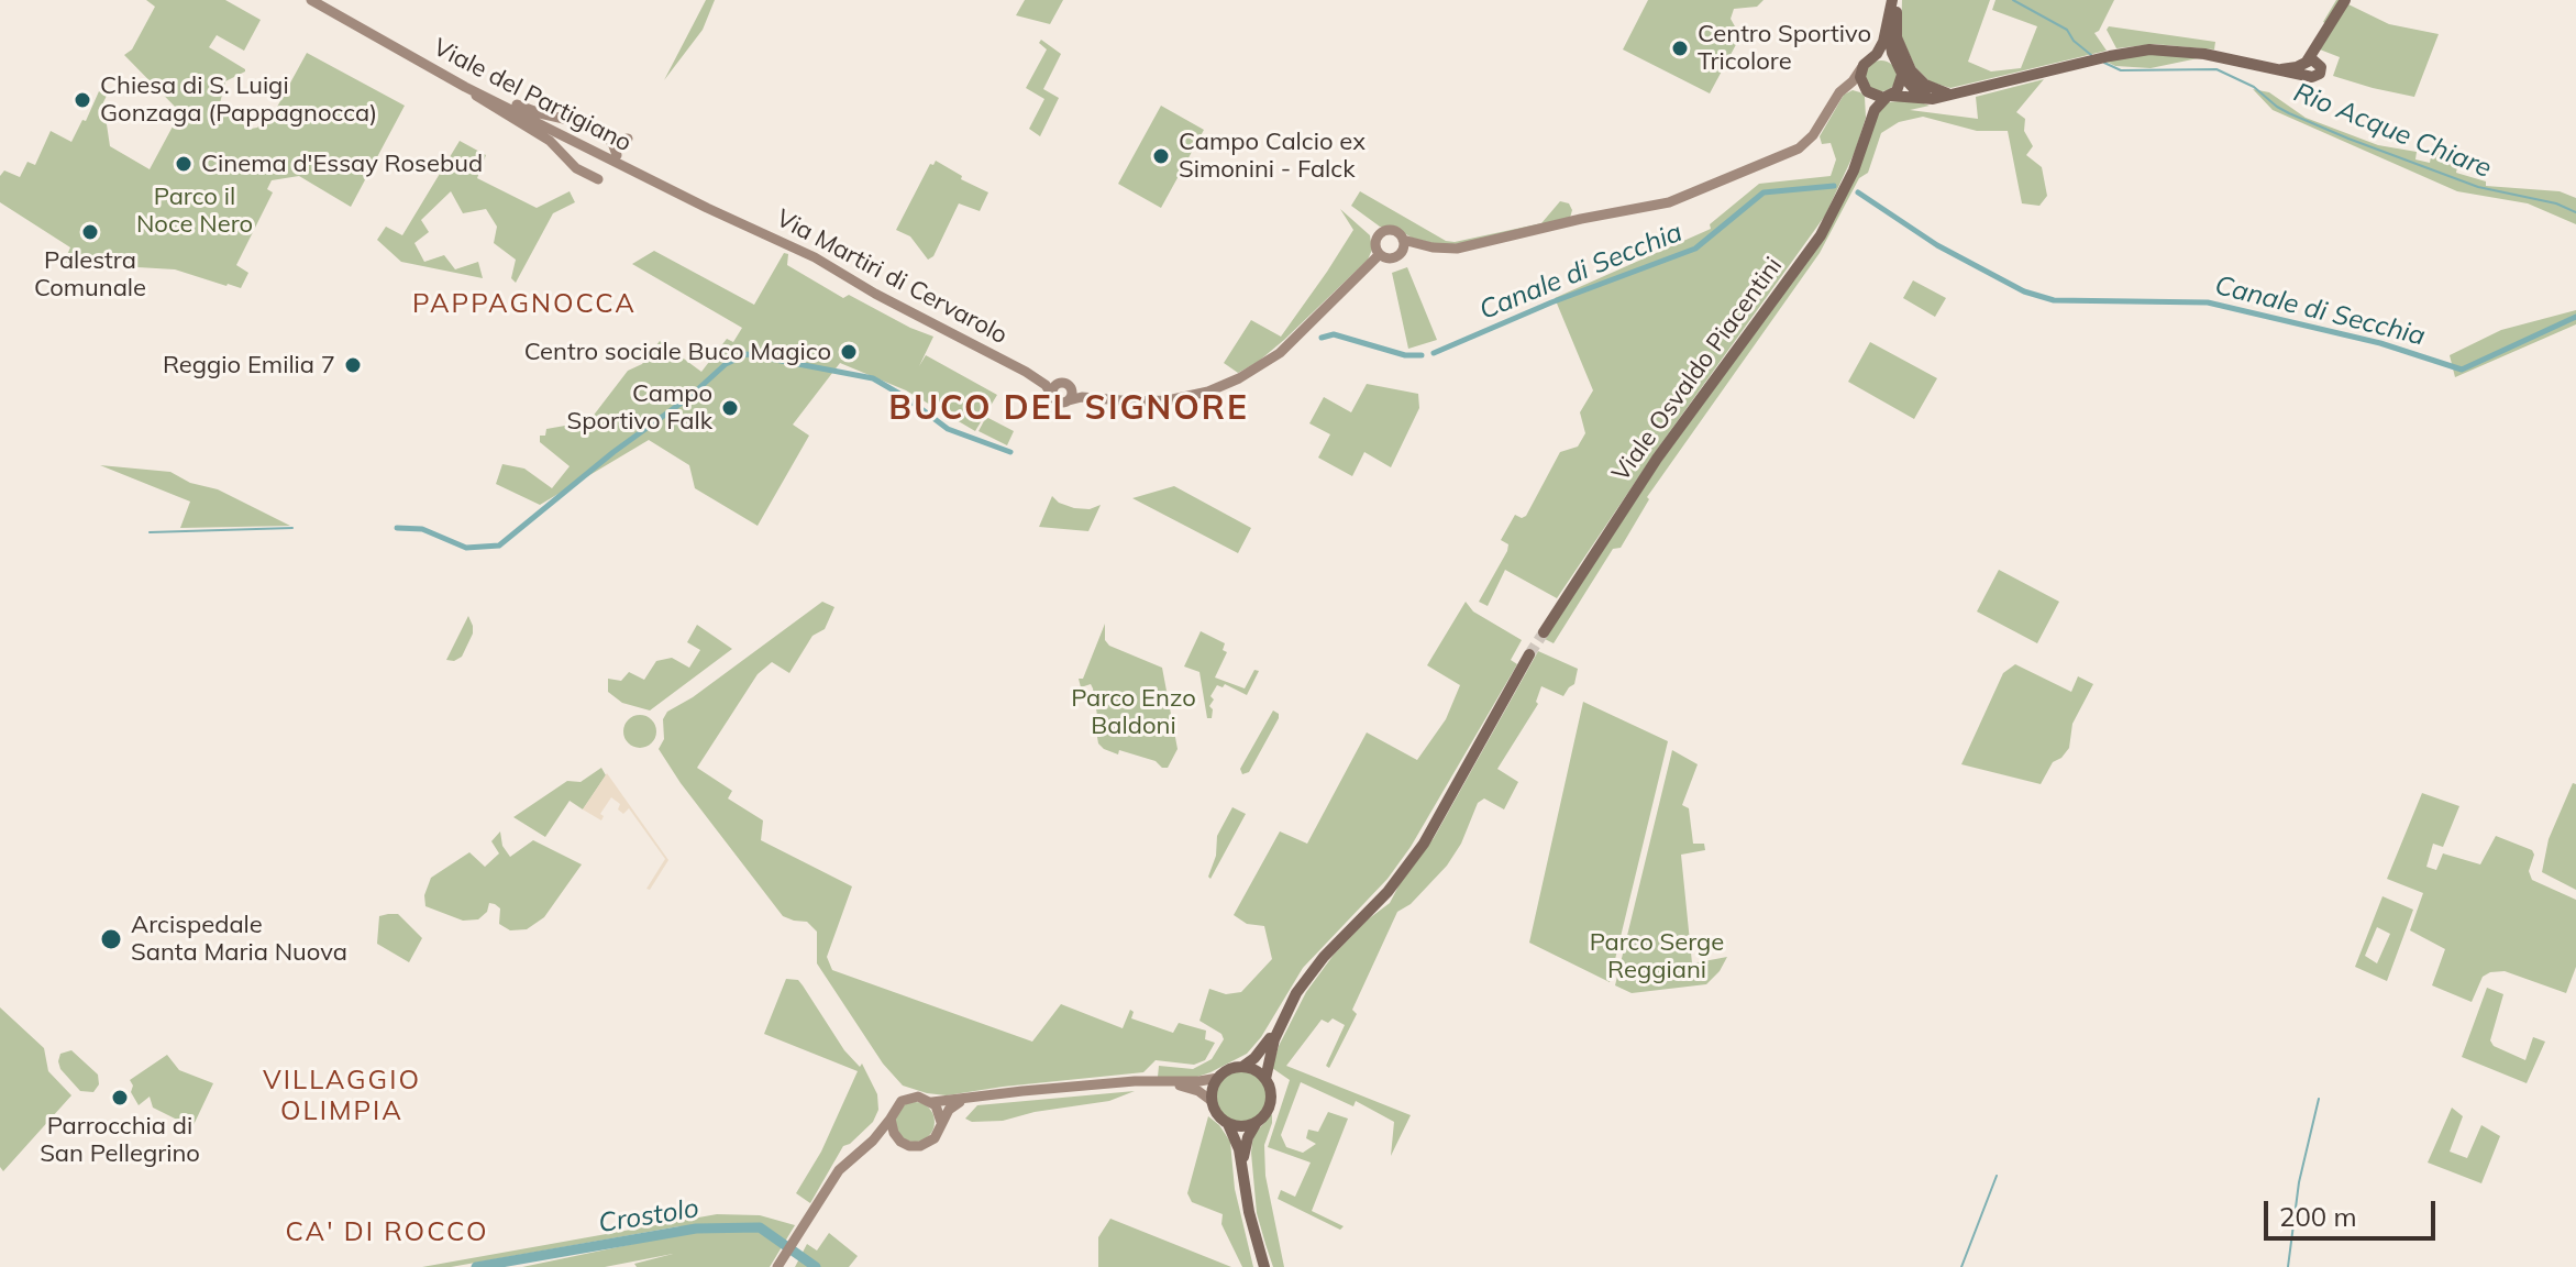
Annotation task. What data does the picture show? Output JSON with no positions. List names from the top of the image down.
{
  "streets": {
    "main road": ["Viale del Partigiano", "Via Martiri di Cervarolo", "Viale Osvaldo Piacentini"]
  },
  "crossings": [
    ["Viale del Partigiano", "Via Martiri di Cervarolo"]
  ],
  "districts": [
    "PAPPAGNOCCA",
    "BUCO DEL SIGNORE",
    "VILLAGGIO OLIMPIA",
    "CA' DI ROCCO"
  ],
  "water": ["Rio Acque Chiare", "Canale di Secchia", "Crostolo"],
  "parks": ["Parco il Noce Nero", "Parco Enzo Baldoni", "Parco Serge Reggiani"],
  "places": [
    "Centro Sportivo Tricolore",
    "Chiesa di S. Luigi Gonzaga (Pappagnocca)",
    "Campo Calcio ex Simonini - Falck",
    "Cinema d'Essay Rosebud",
    "Palestra Comunale",
    "Centro sociale Buco Magico",
    "Reggio Emilia 7",
    "Campo Sportivo Falk",
    "Arcispedale Santa Maria Nuova",
    "Parrocchia di San Pellegrino"
  ],
  "scale_bar": "200 m"
}
